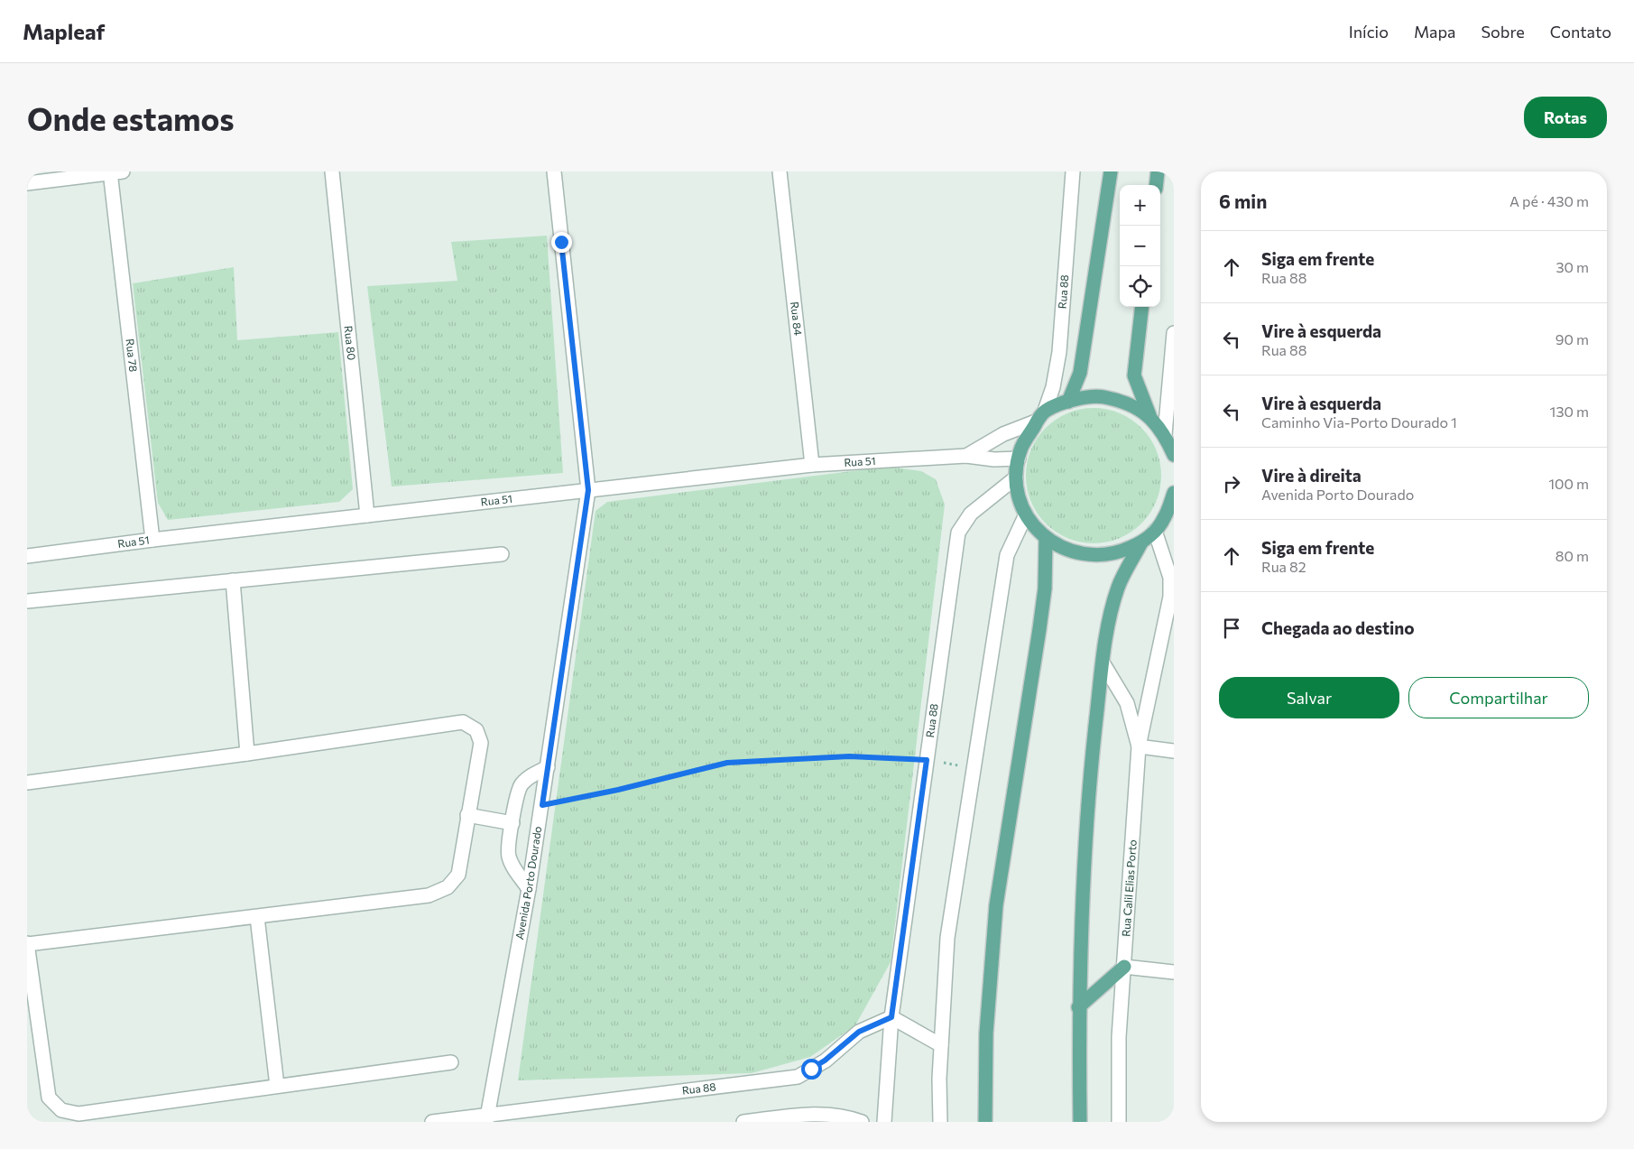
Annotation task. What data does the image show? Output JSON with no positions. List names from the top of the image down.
{
  "streets": {
    "street": [
      "Rua 88",
      "Rua 84",
      "Rua 80",
      "Rua 78",
      "Rua 51",
      "Avenida Porto Dourado",
      "Rua Calil Elias Porto"
    ]
  },
  "crossings": [
    ["Rua 88", "Rua 51"],
    ["Rua 88", "Avenida Porto Dourado"],
    ["Rua 84", "Rua 51"],
    ["Rua 80", "Rua 51"],
    ["Rua 78", "Rua 51"],
    ["Rua 51", "Avenida Porto Dourado"]
  ],
  "page": {
    "header": "Mapleaf",
    "nav": [
      "Início",
      "Mapa",
      "Sobre",
      "Contato"
    ],
    "buttons": [
      "Rotas",
      ["Salvar", "Compartilhar"]
    ],
    "title": "Onde estamos",
    "heading": ["6 min", "A pé · 430 m"],
    "map_buttons": ["+", "−"],
    "list": [
      ["Siga em frente", "Rua 88", "30 m"],
      ["Vire à esquerda", "Rua 88", "90 m"],
      ["Vire à esquerda", "Caminho Via-Porto Dourado 1", "130 m"],
      ["Vire à direita", "Avenida Porto Dourado", "100 m"],
      ["Siga em frente", "Rua 82", "80 m"],
      "Chegada ao destino"
    ]
  }
}
